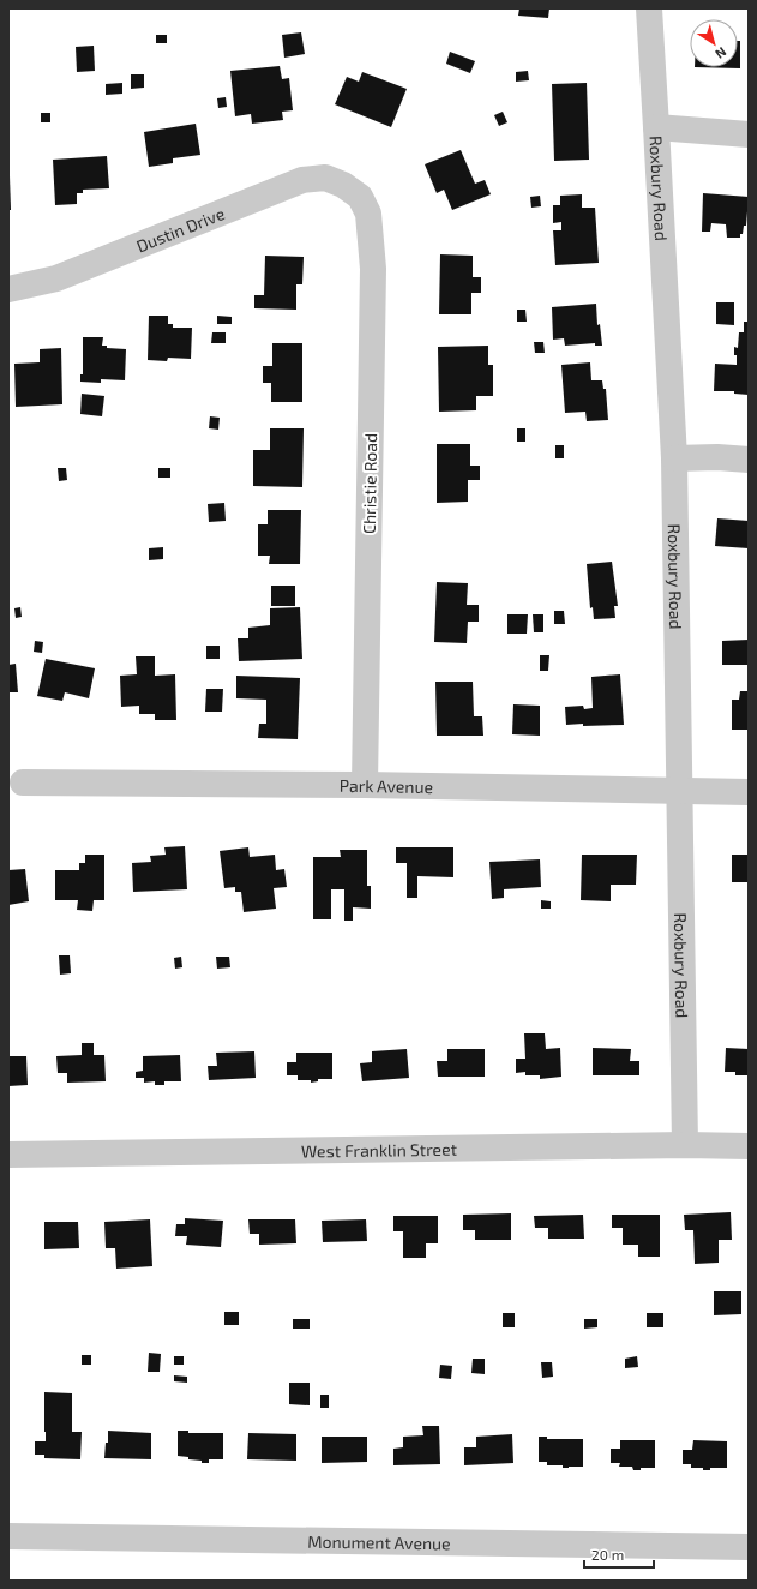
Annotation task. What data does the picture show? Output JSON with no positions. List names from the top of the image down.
{
  "streets": {
    "street": [
      "Roxbury Road",
      "Dustin Drive",
      "Christie Road",
      "Park Avenue",
      "West Franklin Street",
      "Monument Avenue"
    ]
  },
  "crossings": [
    ["Roxbury Road", "Park Avenue"],
    ["Roxbury Road", "West Franklin Street"],
    ["Dustin Drive", "Christie Road"],
    ["Christie Road", "Park Avenue"]
  ],
  "scale_bar": "20 m",
  "north": "bottom right"
}
